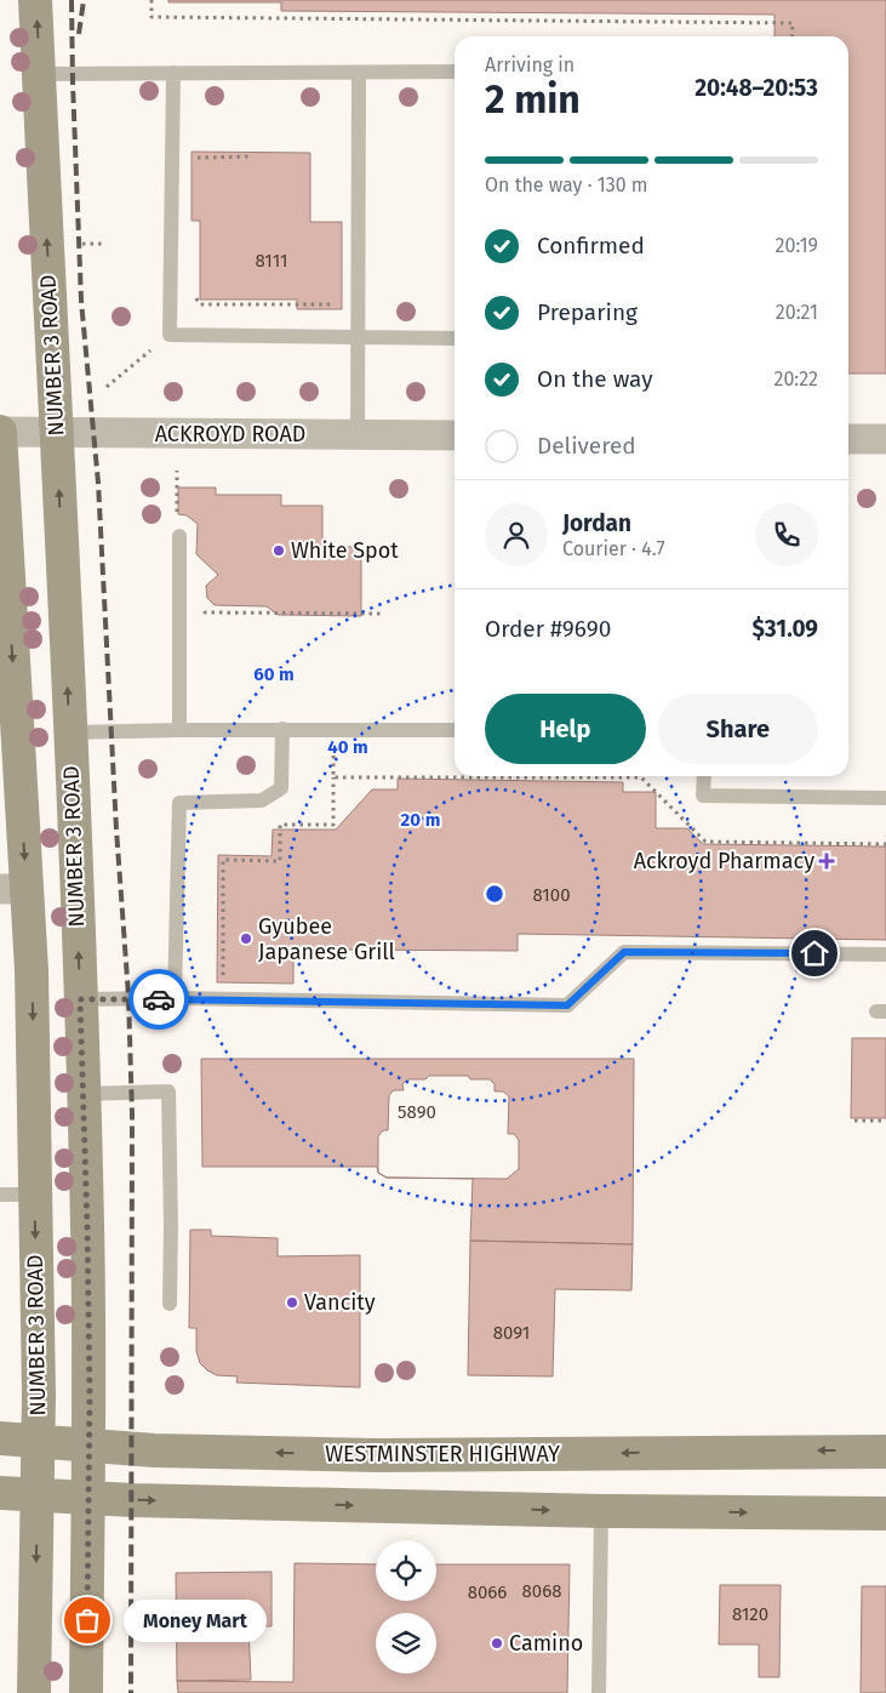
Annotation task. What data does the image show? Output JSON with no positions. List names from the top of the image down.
{
  "streets": {
    "main road": ["NUMBER 3 ROAD", "WESTMINSTER HIGHWAY"],
    "street": ["ACKROYD ROAD"]
  },
  "crossings": [
    ["NUMBER 3 ROAD", "ACKROYD ROAD"],
    ["NUMBER 3 ROAD", "WESTMINSTER HIGHWAY"]
  ],
  "places": {
    "other": [
      "White Spot",
      "Gyubee Japanese Grill",
      "Vancity",
      "Money Mart",
      "Camino"
    ],
    "health": ["Ackroyd Pharmacy"]
  },
  "house_numbers": [
    "8111",
    "8100",
    "5890",
    "8091",
    "8068",
    "8066",
    "8120"
  ],
  "page": {
    "heading": ["2 min", "Arriving in", "20:48–20:53"],
    "panel": [
      "Jordan",
      "Courier · 4.7",
      "Order #9690",
      "$31.09"
    ],
    "bar": "On the way · 130 m",
    "list": [
      ["Confirmed", "20:19"],
      ["Preparing", "20:21"],
      ["On the way", "20:22"],
      "Delivered"
    ],
    "buttons": ["Help", "Share"],
    "bubble": "Money Mart"
  },
  "rings": ["60 m", "40 m", "20 m"]
}
